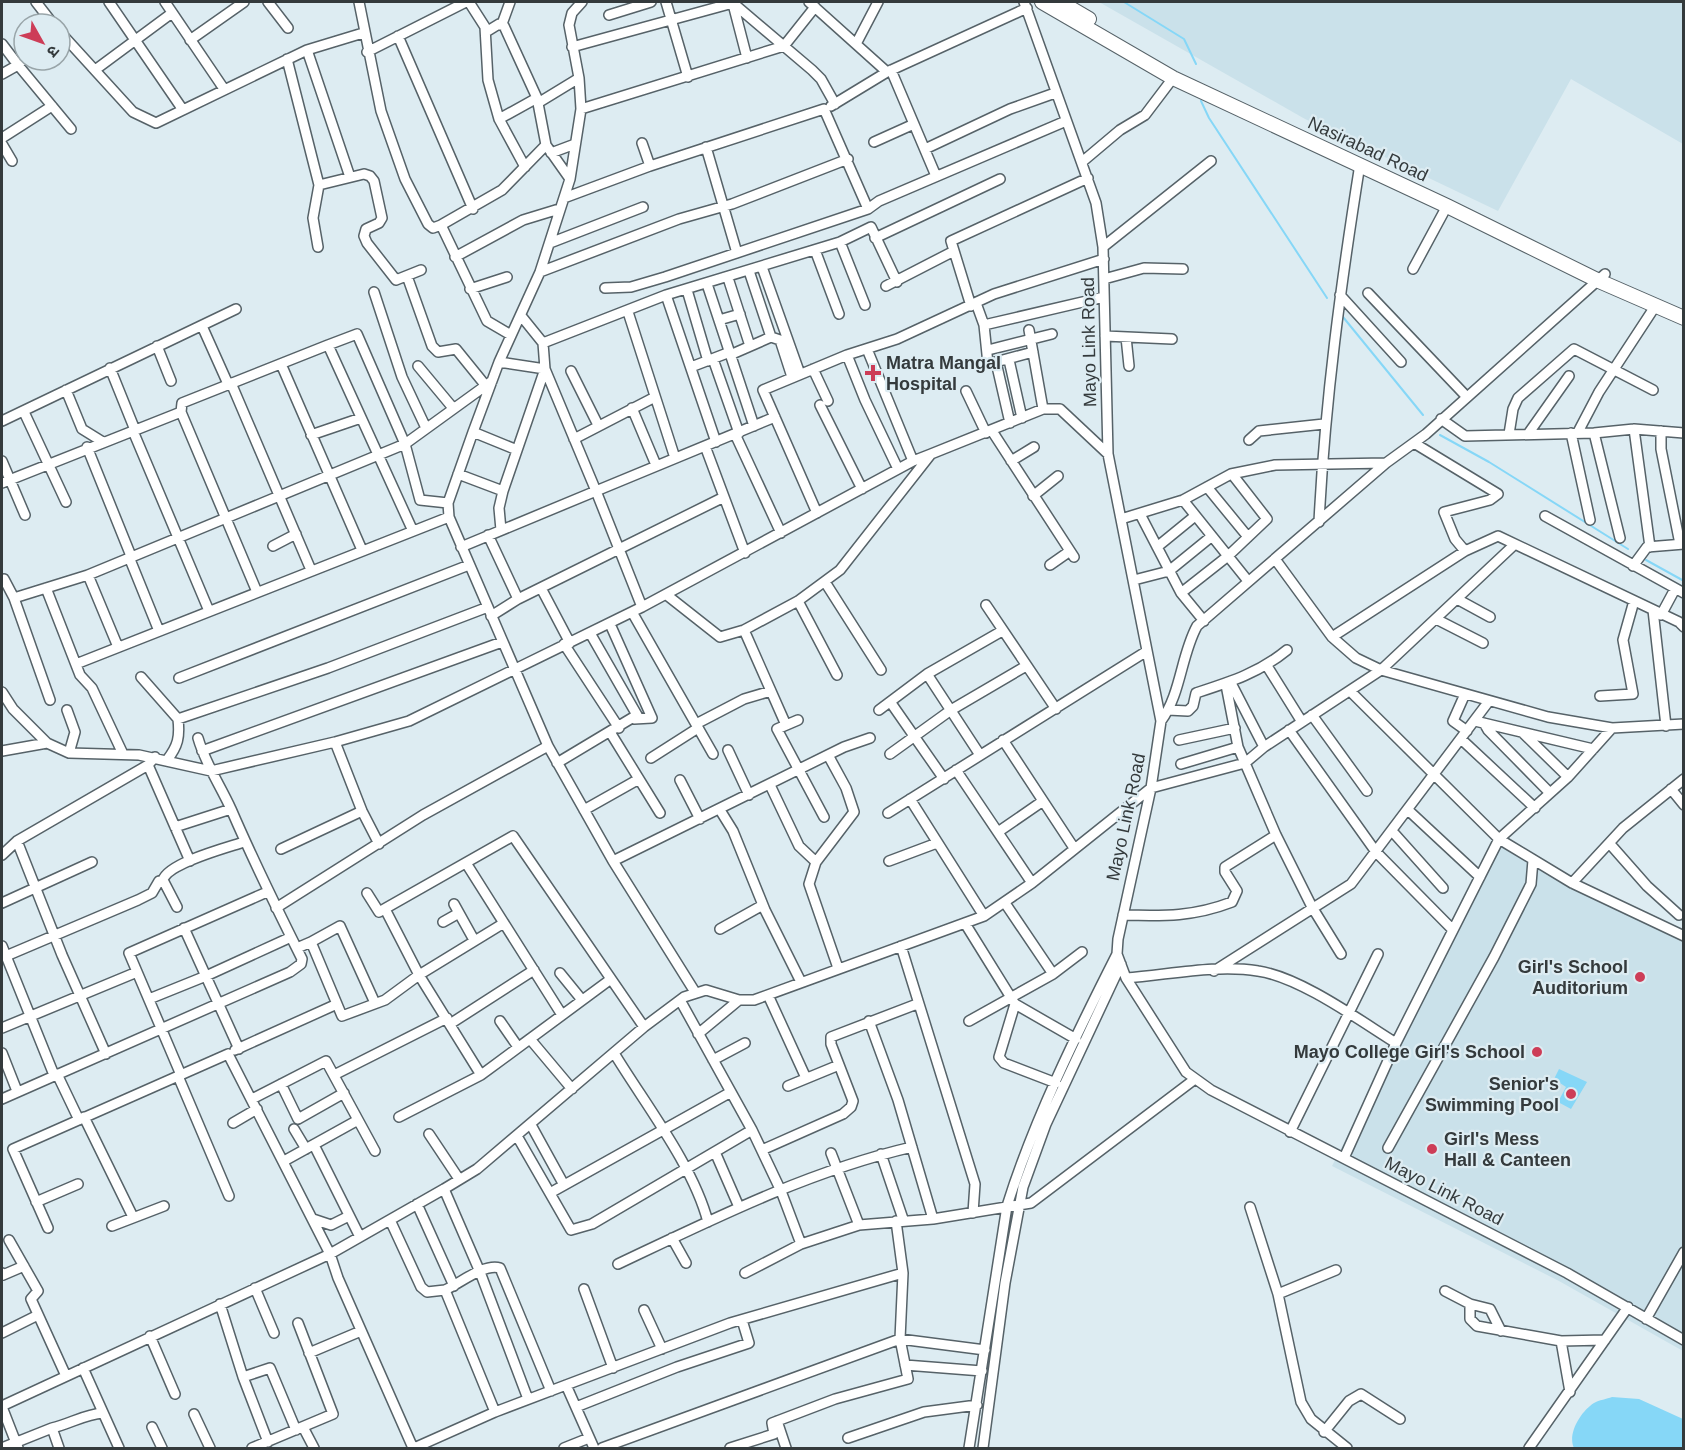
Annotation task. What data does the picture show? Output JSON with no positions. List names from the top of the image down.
{
  "streets": {
    "highway": ["Nasirabad Road"],
    "street": ["Mayo Link Road"]
  },
  "places": {
    "health": ["Matra Mangal Hospital"],
    "other": [
      "Girl's School Auditorium",
      "Mayo College Girl's School",
      "Senior's Swimming Pool",
      "Girl's Mess Hall & Canteen"
    ]
  },
  "north": "bottom right"
}
